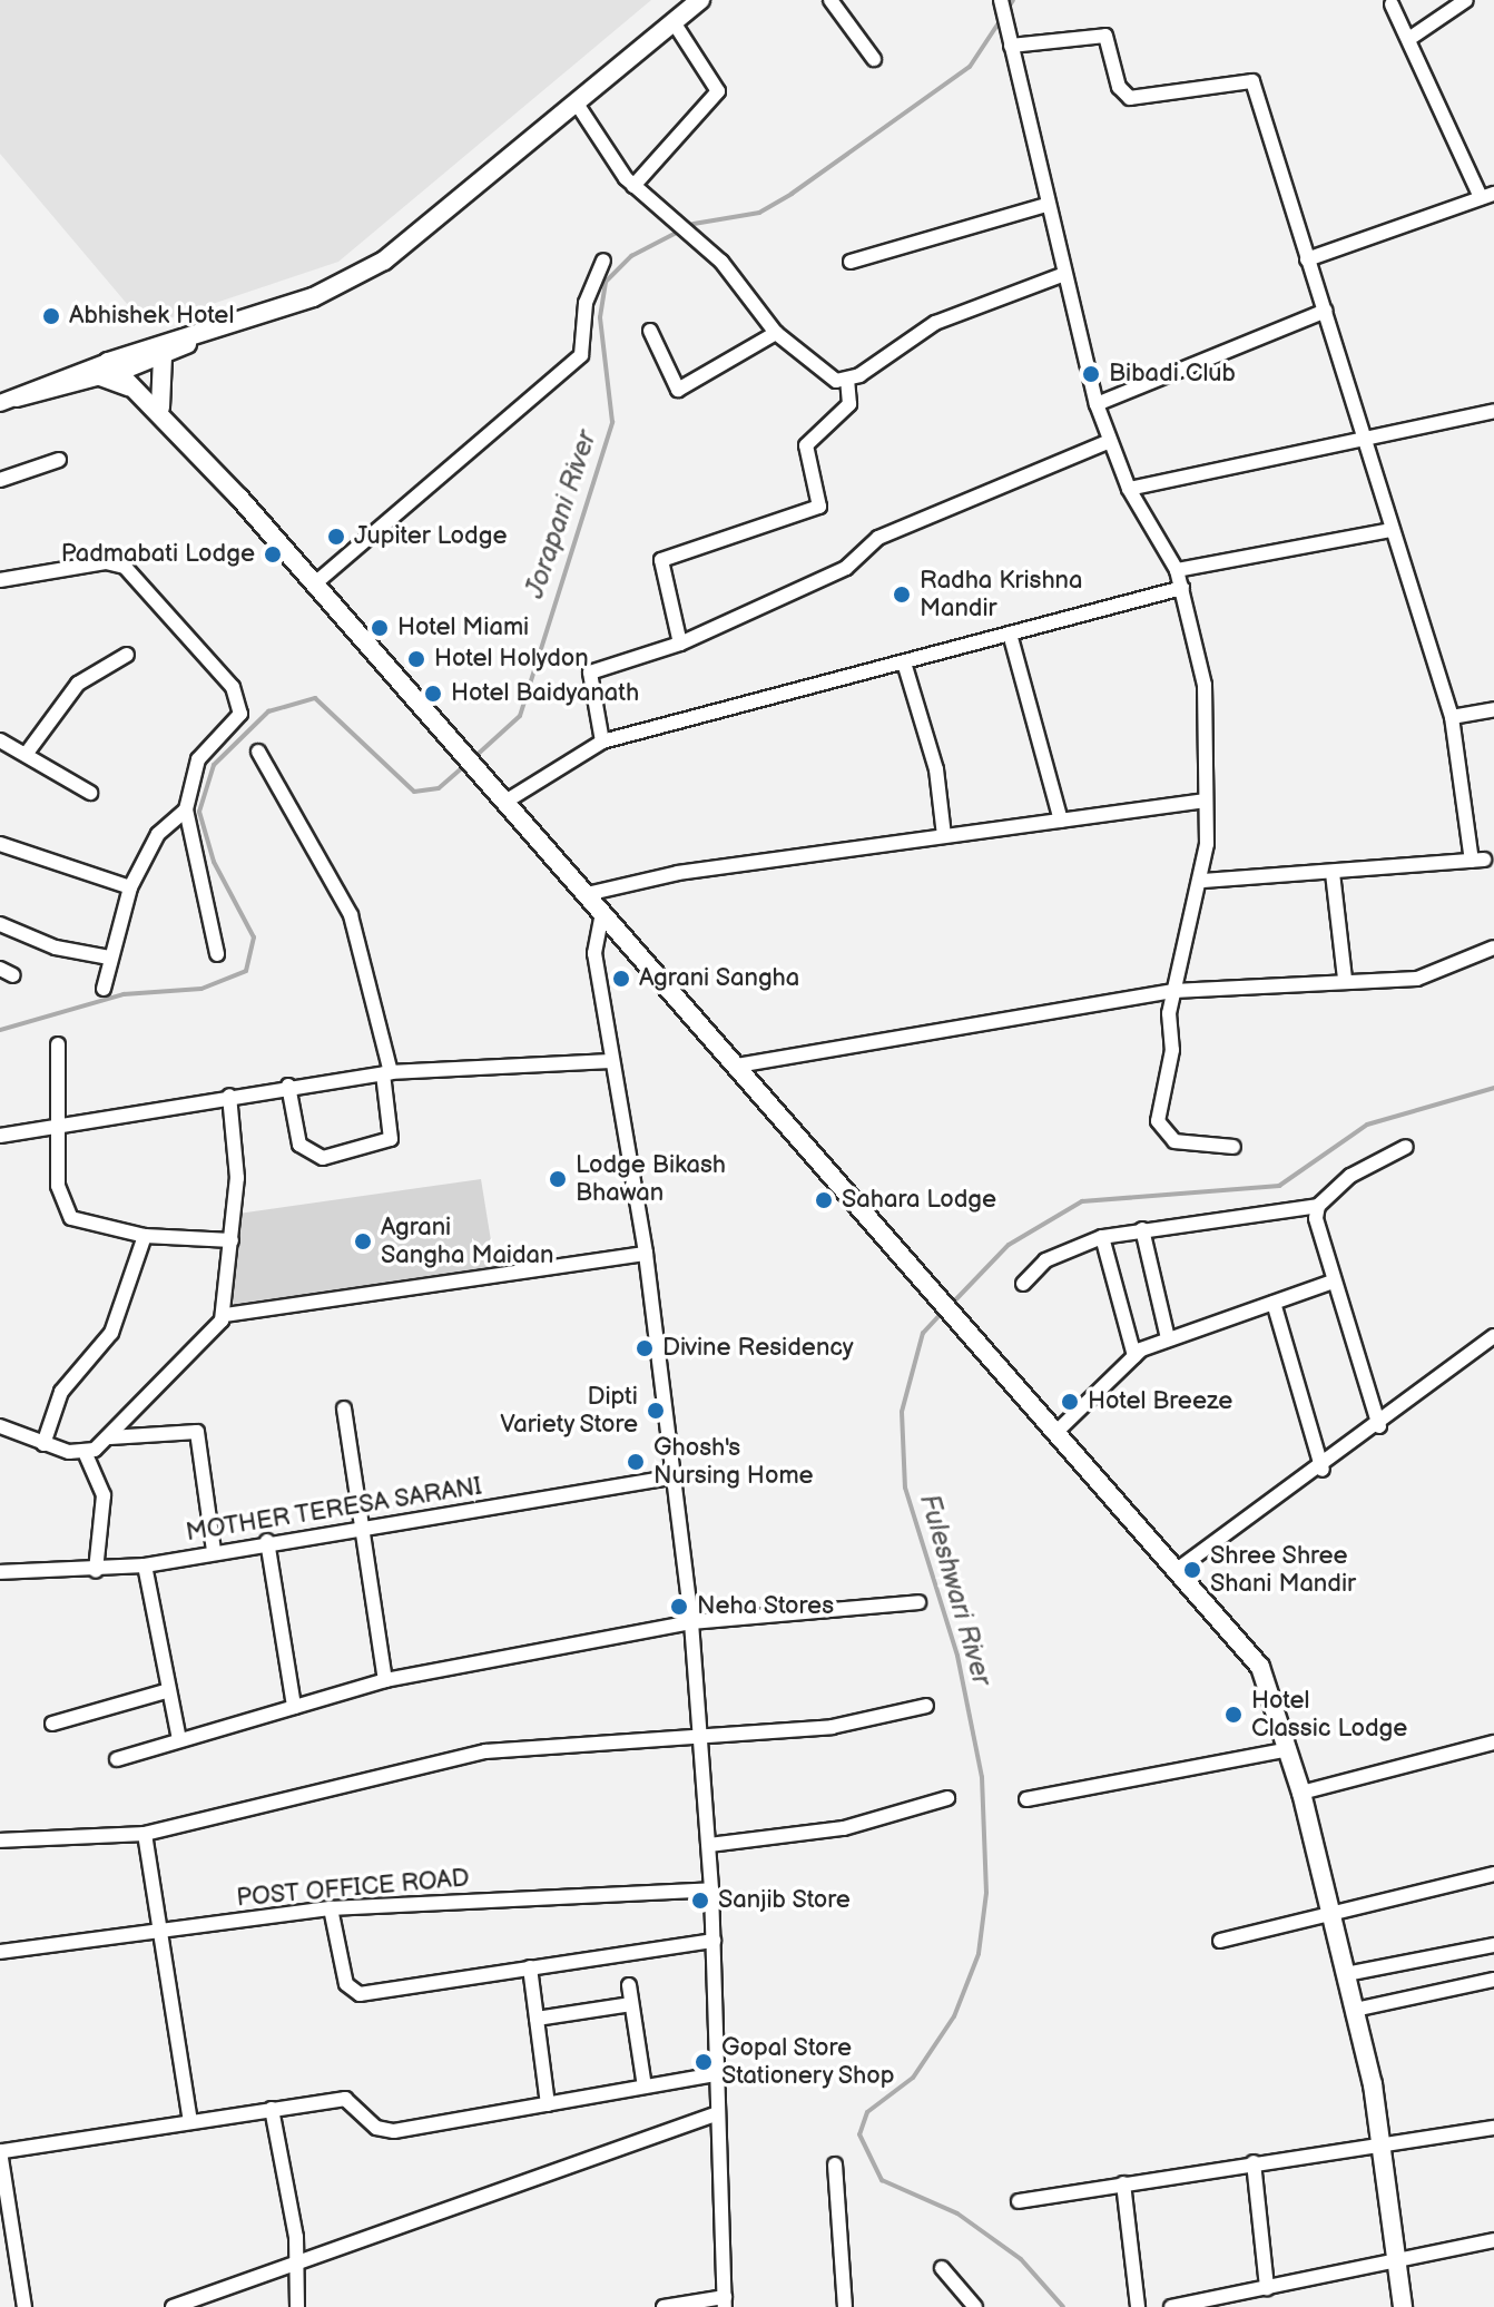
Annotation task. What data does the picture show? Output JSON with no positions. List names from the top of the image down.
{
  "streets": {
    "street": ["MOTHER TERESA SARANI", "POST OFFICE ROAD"]
  },
  "water": ["Jorapani River", "Fuleshwari River"],
  "places": [
    "Abhishek Hotel",
    "Bibadi Club",
    "Jupiter Lodge",
    "Padmabati Lodge",
    "Radha Krishna Mandir",
    "Hotel Miami",
    "Hotel Holydon",
    "Hotel Baidyanath",
    "Agrani Sangha",
    "Lodge Bikash Bhawan",
    "Sahara Lodge",
    "Agrani Sangha Maidan",
    "Divine Residency",
    "Hotel Breeze",
    "Dipti Variety Store",
    "Ghosh's Nursing Home",
    "Shree Shree Shani Mandir",
    "Neha Stores",
    "Hotel Classic Lodge",
    "Sanjib Store",
    "Gopal Store Stationery Shop"
  ]
}
